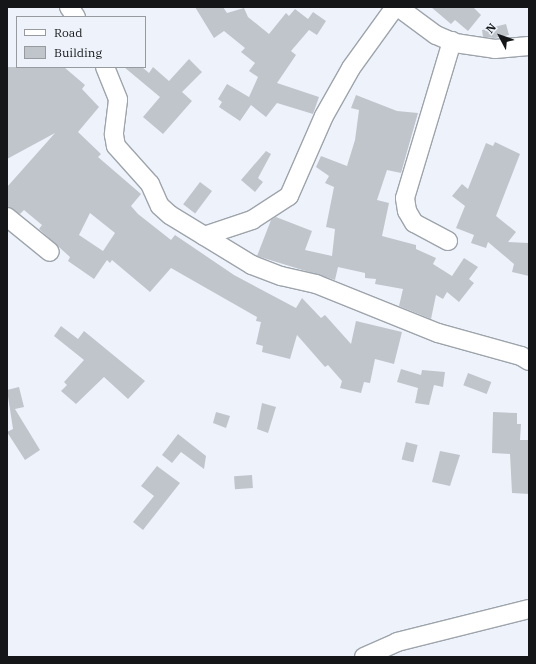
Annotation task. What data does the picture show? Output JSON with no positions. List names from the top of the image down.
{
  "legend": ["Road", "Building"],
  "north": "top left"
}
